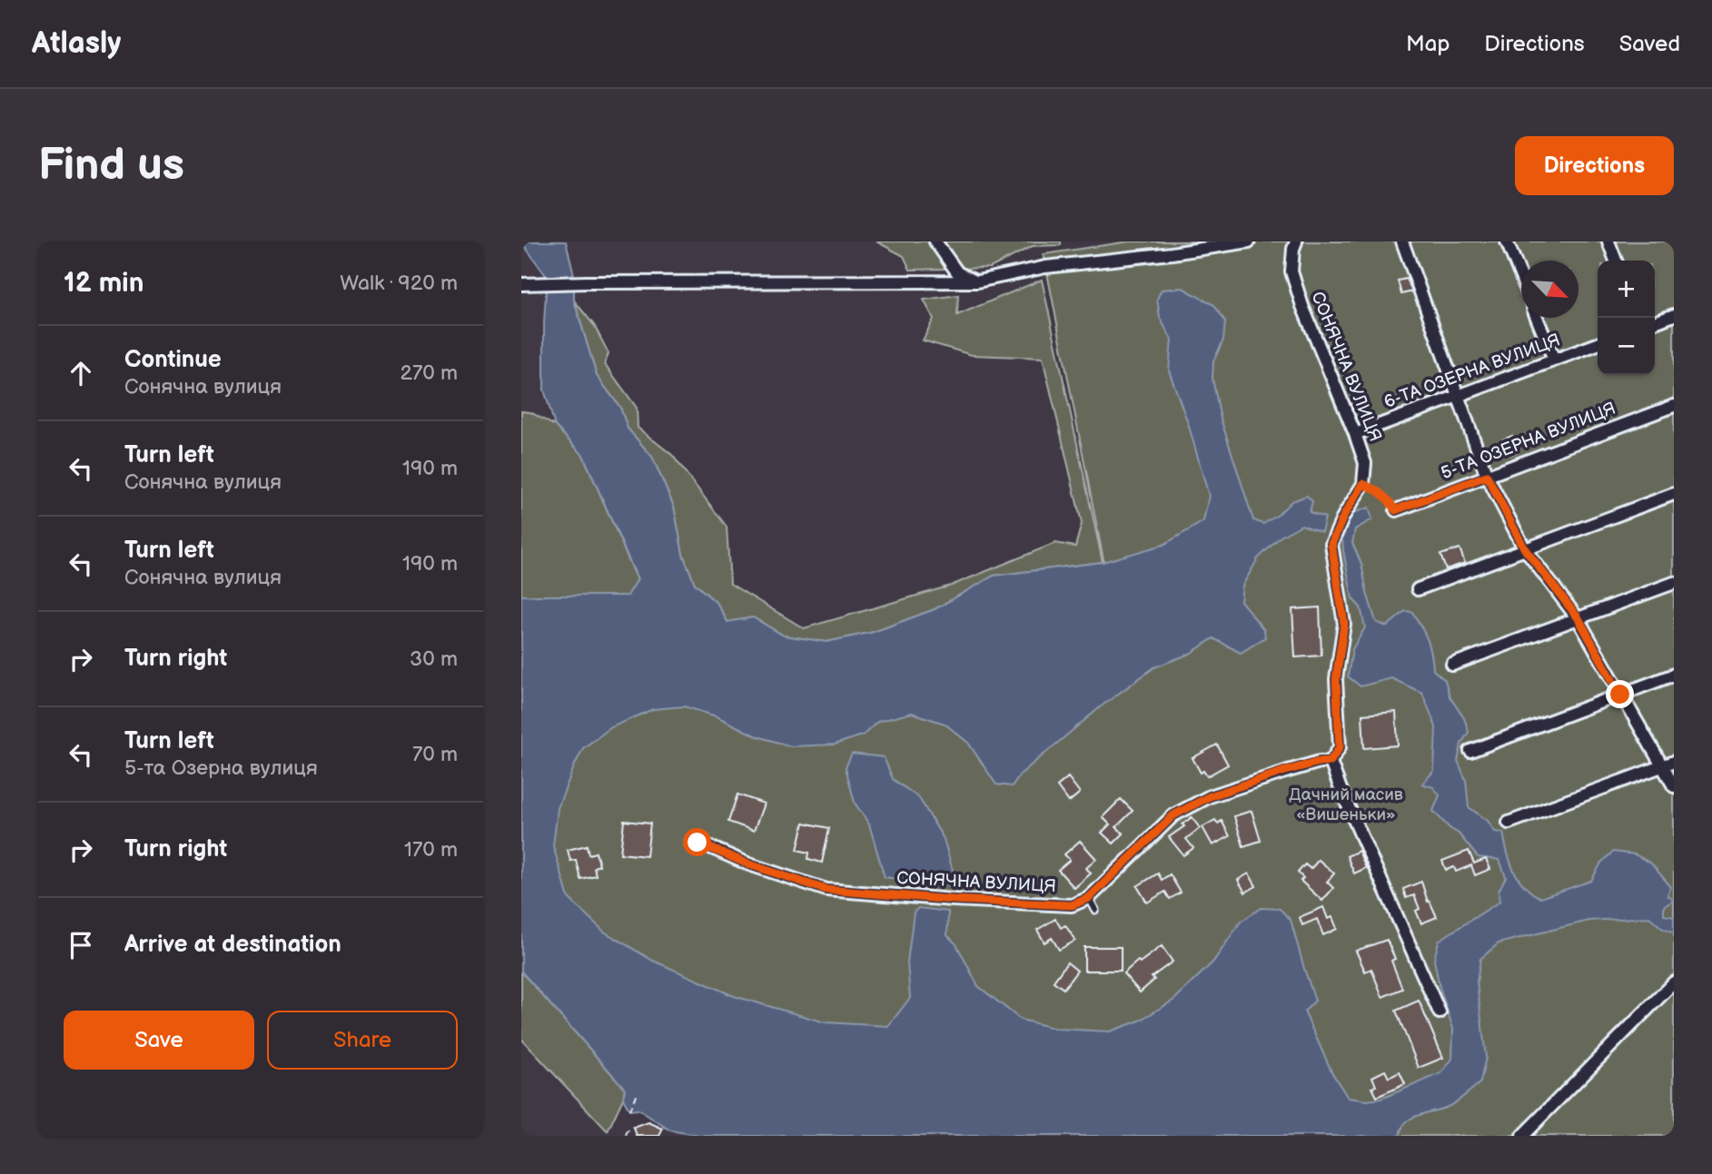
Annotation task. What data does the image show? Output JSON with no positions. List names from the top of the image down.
{
  "streets": {
    "street": ["СОНЯЧНА ВУЛИЦЯ", "6-ТА ОЗЕРНА ВУЛИЦЯ", "5-ТА ОЗЕРНА ВУЛИЦЯ"]
  },
  "crossings": [
    ["СОНЯЧНА ВУЛИЦЯ", "6-ТА ОЗЕРНА ВУЛИЦЯ"]
  ],
  "parks": ["Дачний масив «Вишеньки»"],
  "north": "bottom right",
  "page": {
    "header": "Atlasly",
    "nav": ["Map", "Directions", "Saved"],
    "buttons": [
      "Directions",
      ["Save", "Share"]
    ],
    "title": "Find us",
    "heading": ["12 min", "Walk · 920 m"],
    "map_buttons": ["+", "−"],
    "list": [
      ["Continue", "Сонячна вулиця", "270 m"],
      ["Turn left", "Сонячна вулиця", "190 m"],
      ["Turn left", "Сонячна вулиця", "190 m"],
      ["Turn right", "30 m"],
      ["Turn left", "5-та Озерна вулиця", "70 m"],
      ["Turn right", "170 m"],
      "Arrive at destination"
    ]
  }
}
